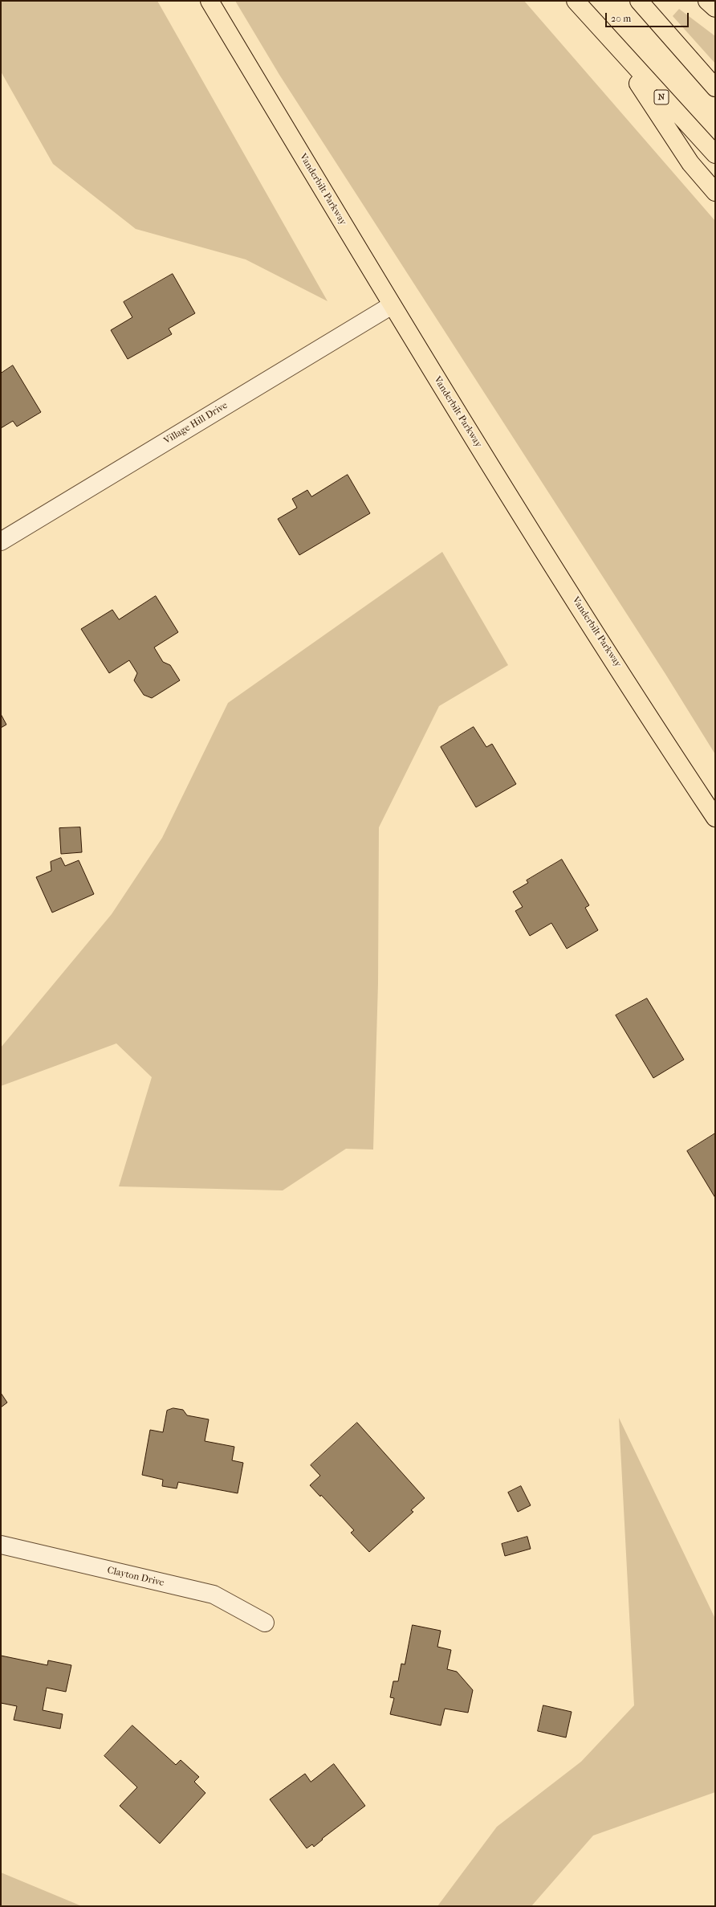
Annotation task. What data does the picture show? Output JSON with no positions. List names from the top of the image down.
{
  "streets": {
    "main road": ["N", "Vanderbilt Parkway"],
    "street": ["Village Hill Drive", "Clayton Drive"]
  },
  "crossings": [
    ["Vanderbilt Parkway", "Village Hill Drive"]
  ],
  "scale_bar": "20 m"
}
